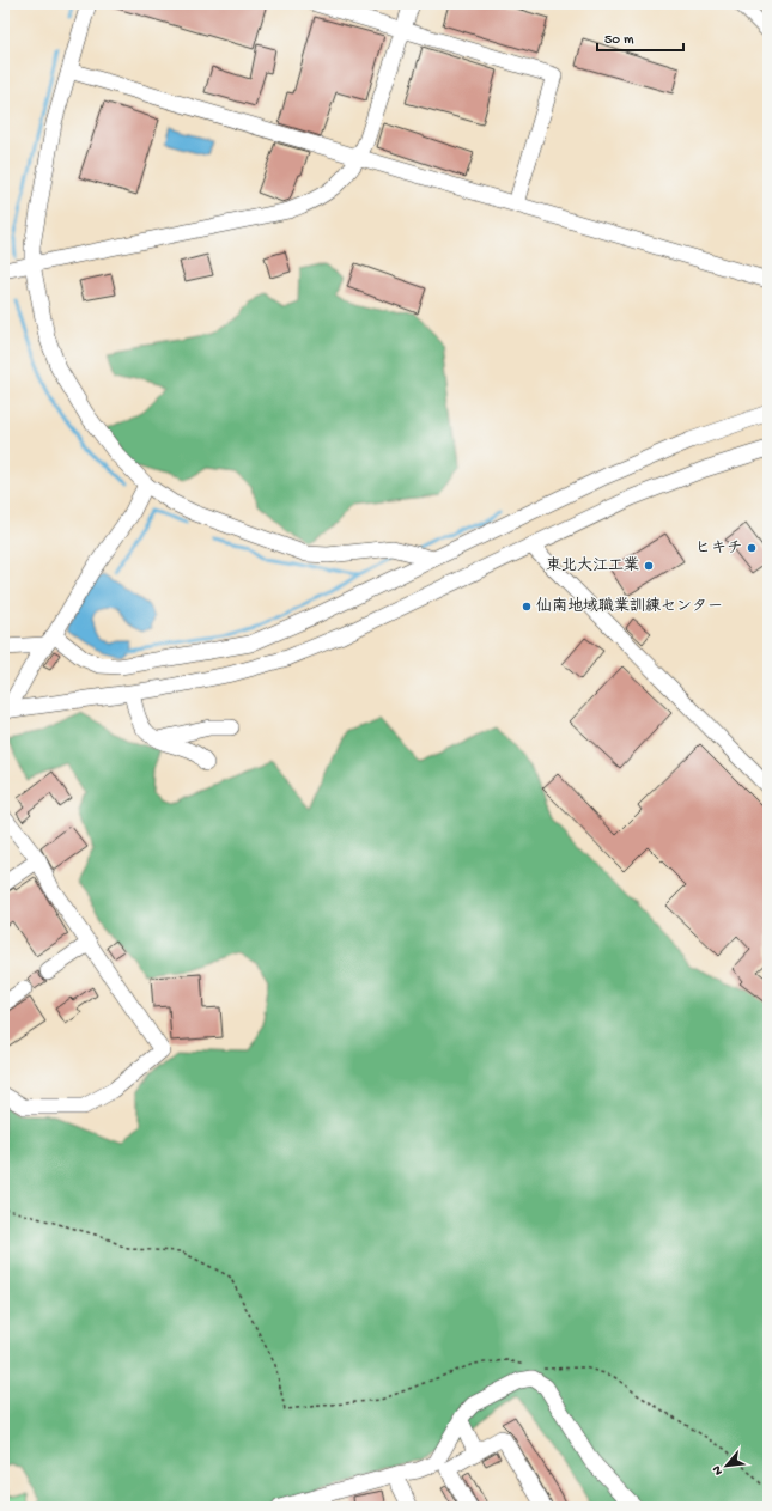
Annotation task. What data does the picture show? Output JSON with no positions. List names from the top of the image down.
{
  "places": ["ヒキチ", "東北大江工業", "仙南地域職業訓練センター"],
  "scale_bar": "50 m",
  "north": "bottom left"
}
